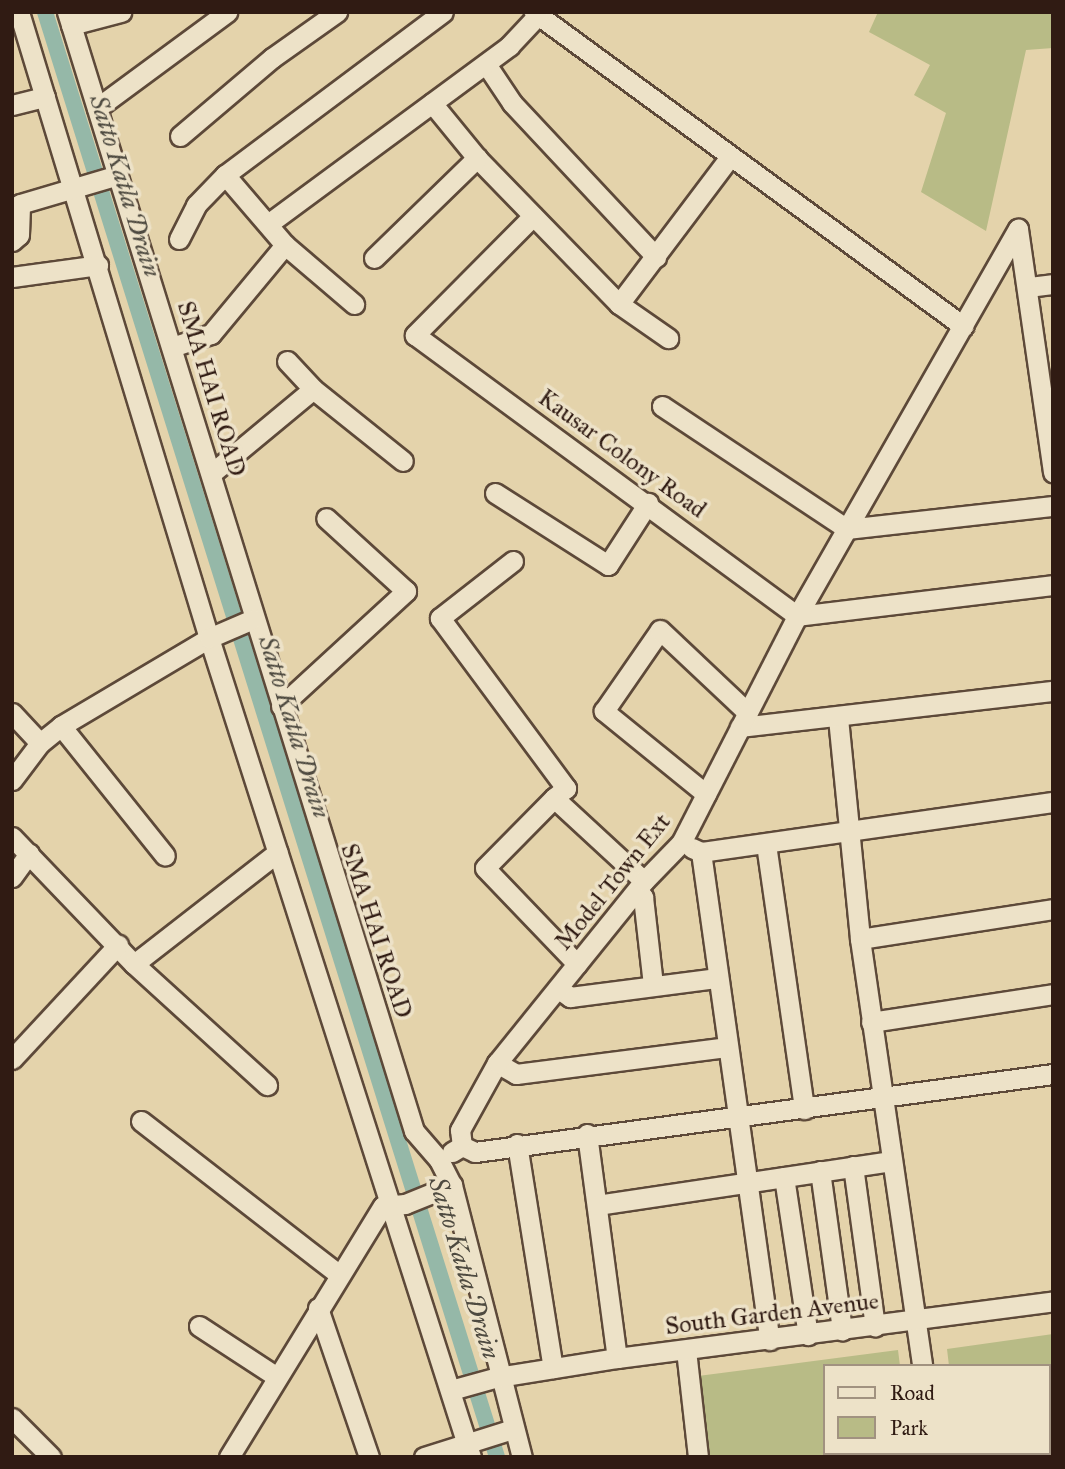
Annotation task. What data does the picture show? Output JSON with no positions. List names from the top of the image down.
{
  "streets": {
    "street": [
      "SMA HAI ROAD",
      "Kausar Colony Road",
      "Model Town Ext",
      "South Garden Avenue"
    ]
  },
  "crossings": [
    ["SMA HAI ROAD", "South Garden Avenue"],
    ["Kausar Colony Road", "Model Town Ext"]
  ],
  "water": ["Satto Katla Drain"],
  "legend": ["Road", "Park"]
}
